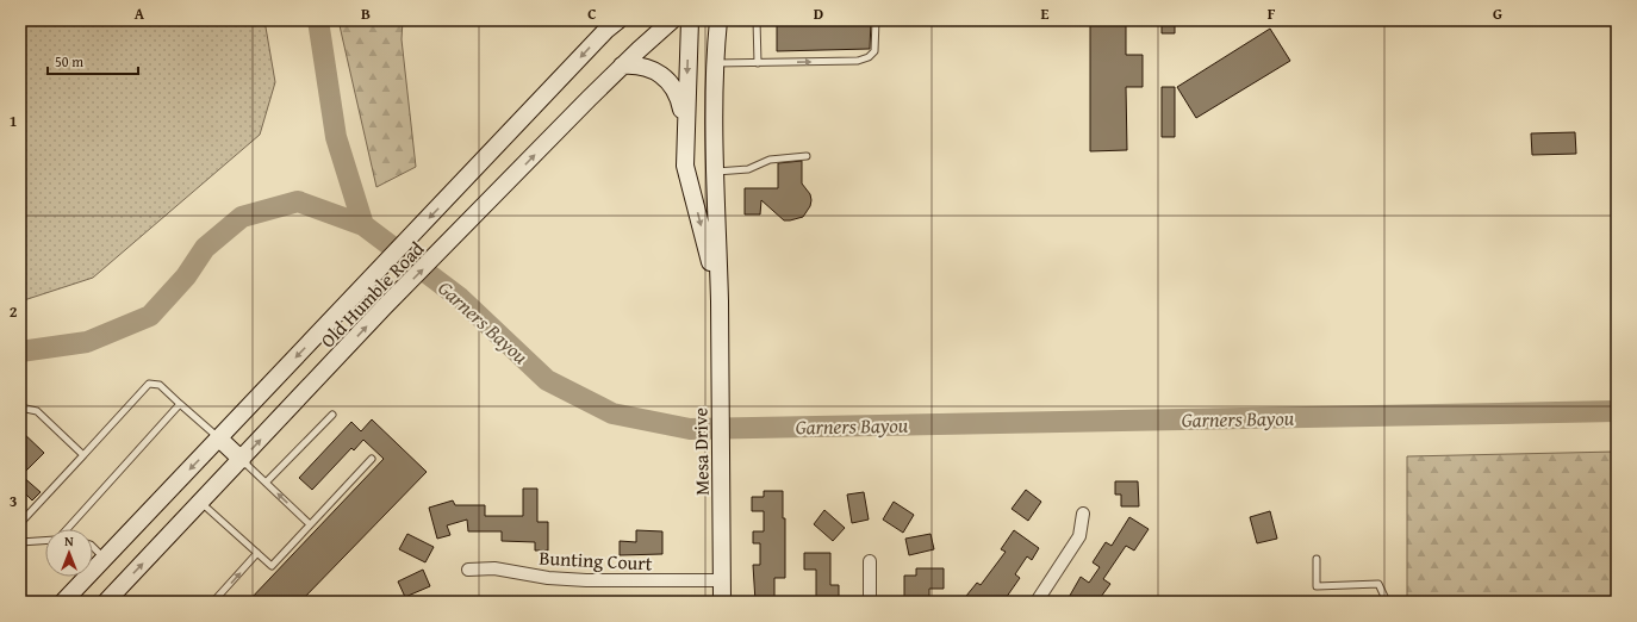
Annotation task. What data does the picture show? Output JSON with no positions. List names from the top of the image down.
{
  "streets": {
    "main road": ["Old Humble Road", "Mesa Drive"],
    "street": ["Bunting Court"]
  },
  "crossings": [
    ["Mesa Drive", "Bunting Court"]
  ],
  "water": ["Garners Bayou"],
  "scale_bar": "50 m",
  "north": "top",
  "grid": {
    "columns": [
      "A",
      "B",
      "C",
      "D",
      "E",
      "F",
      "G"
    ],
    "rows": ["1", "2", "3"]
  }
}
